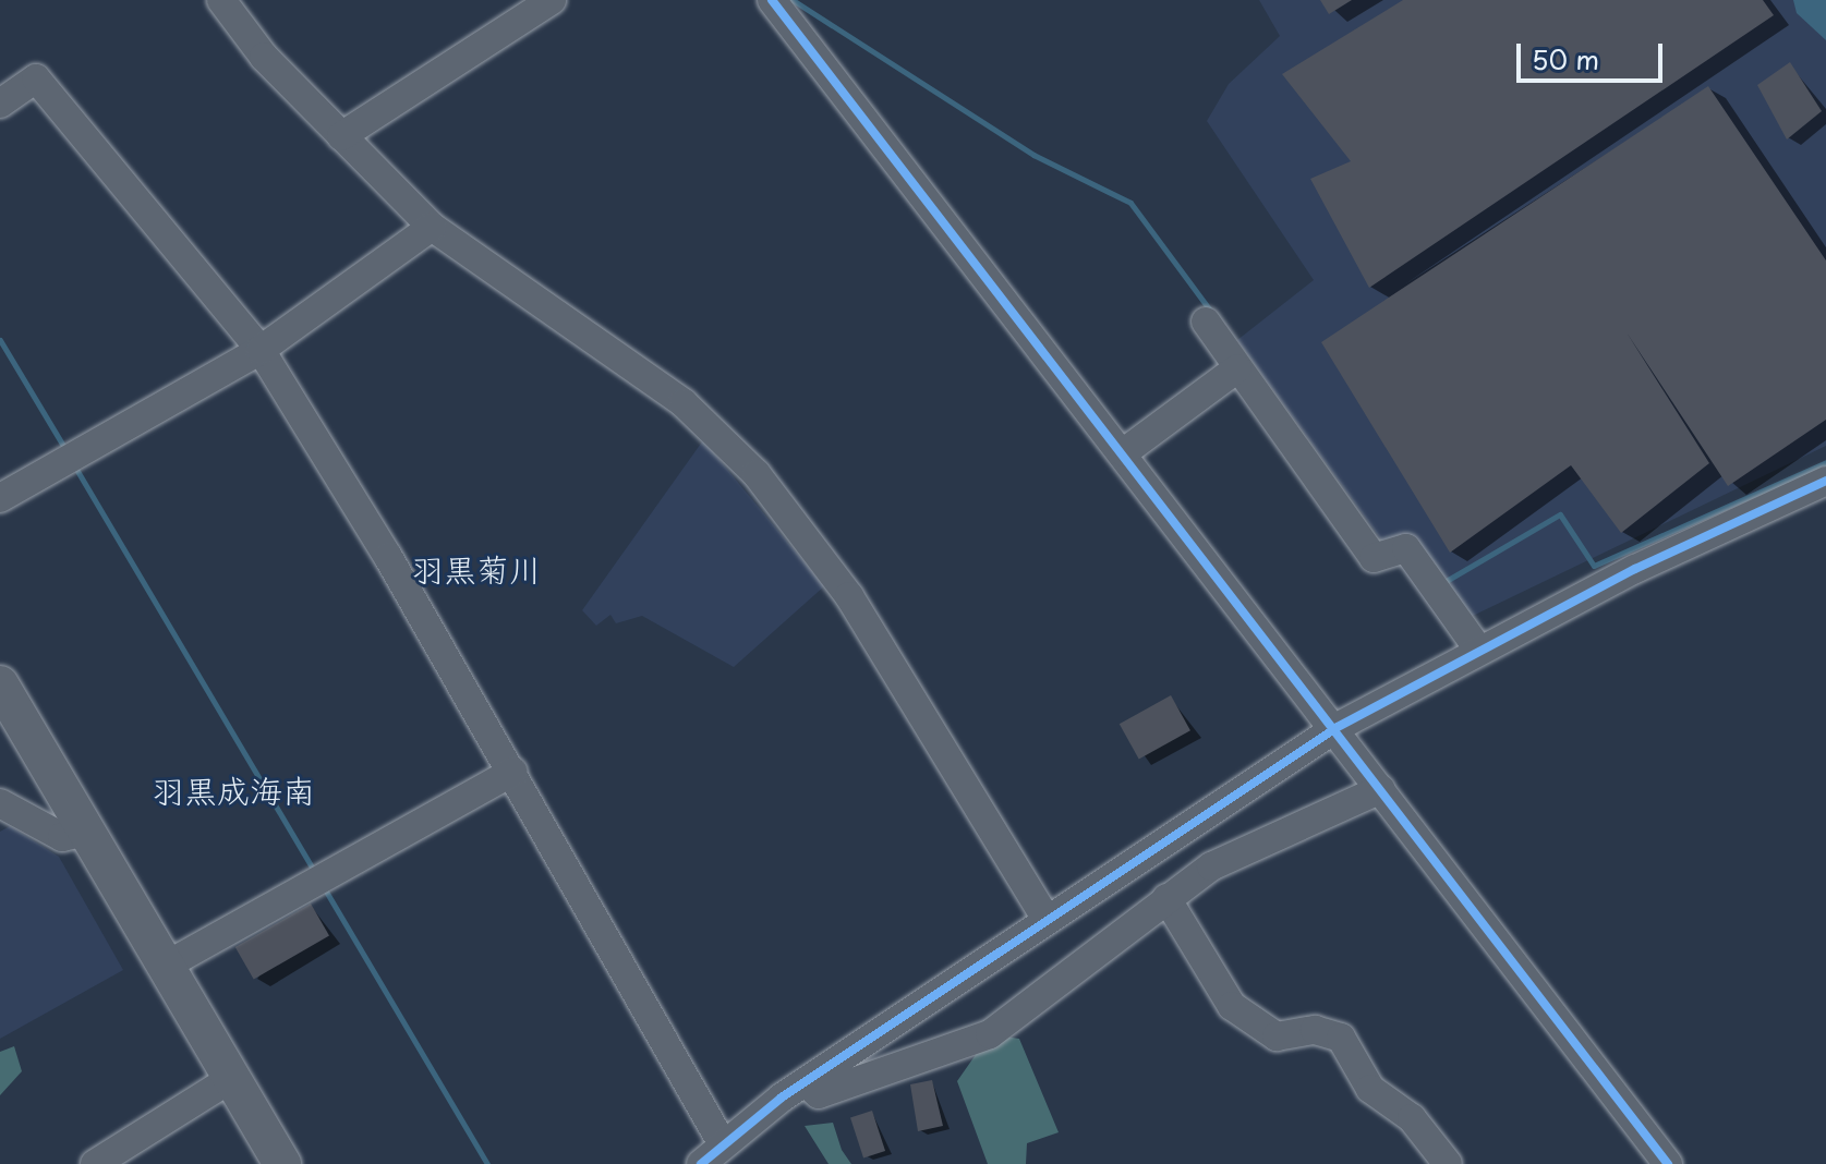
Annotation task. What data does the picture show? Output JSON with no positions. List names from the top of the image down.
{
  "districts": ["羽黒菊川", "羽黒成海南"],
  "scale_bar": "50 m"
}
